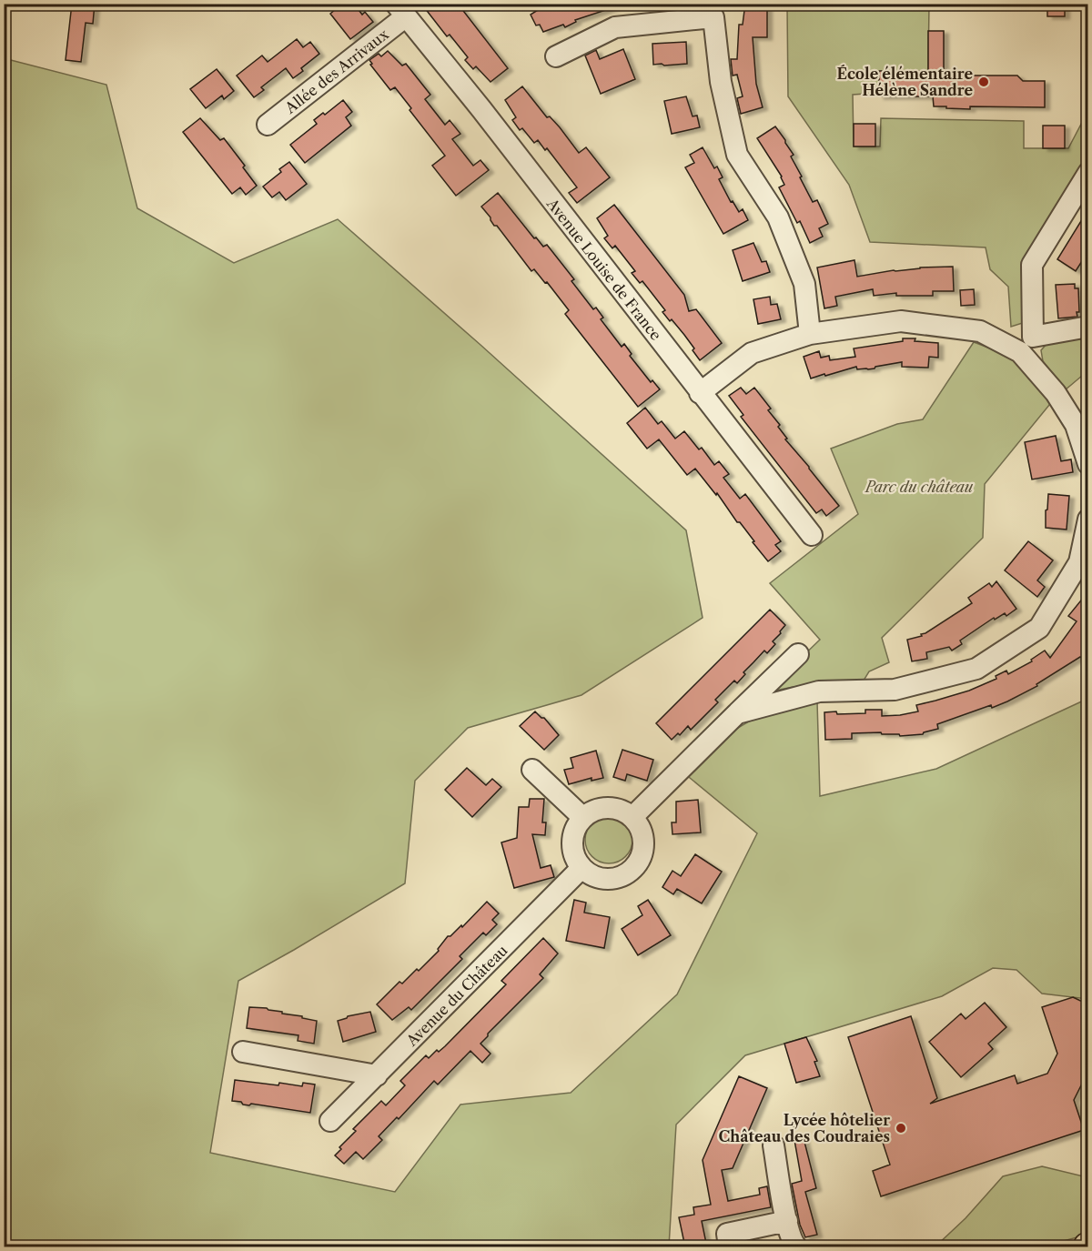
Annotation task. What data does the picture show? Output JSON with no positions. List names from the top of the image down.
{
  "streets": {
    "street": ["Allée des Arrivaux", "Avenue Louise de France", "Avenue du Château"]
  },
  "crossings": [
    ["Allée des Arrivaux", "Avenue Louise de France"]
  ],
  "parks": ["Parc du château"],
  "places": ["École élémentaire Hélène Sandre", "Lycée hôtelier Château des Coudraies"]
}
